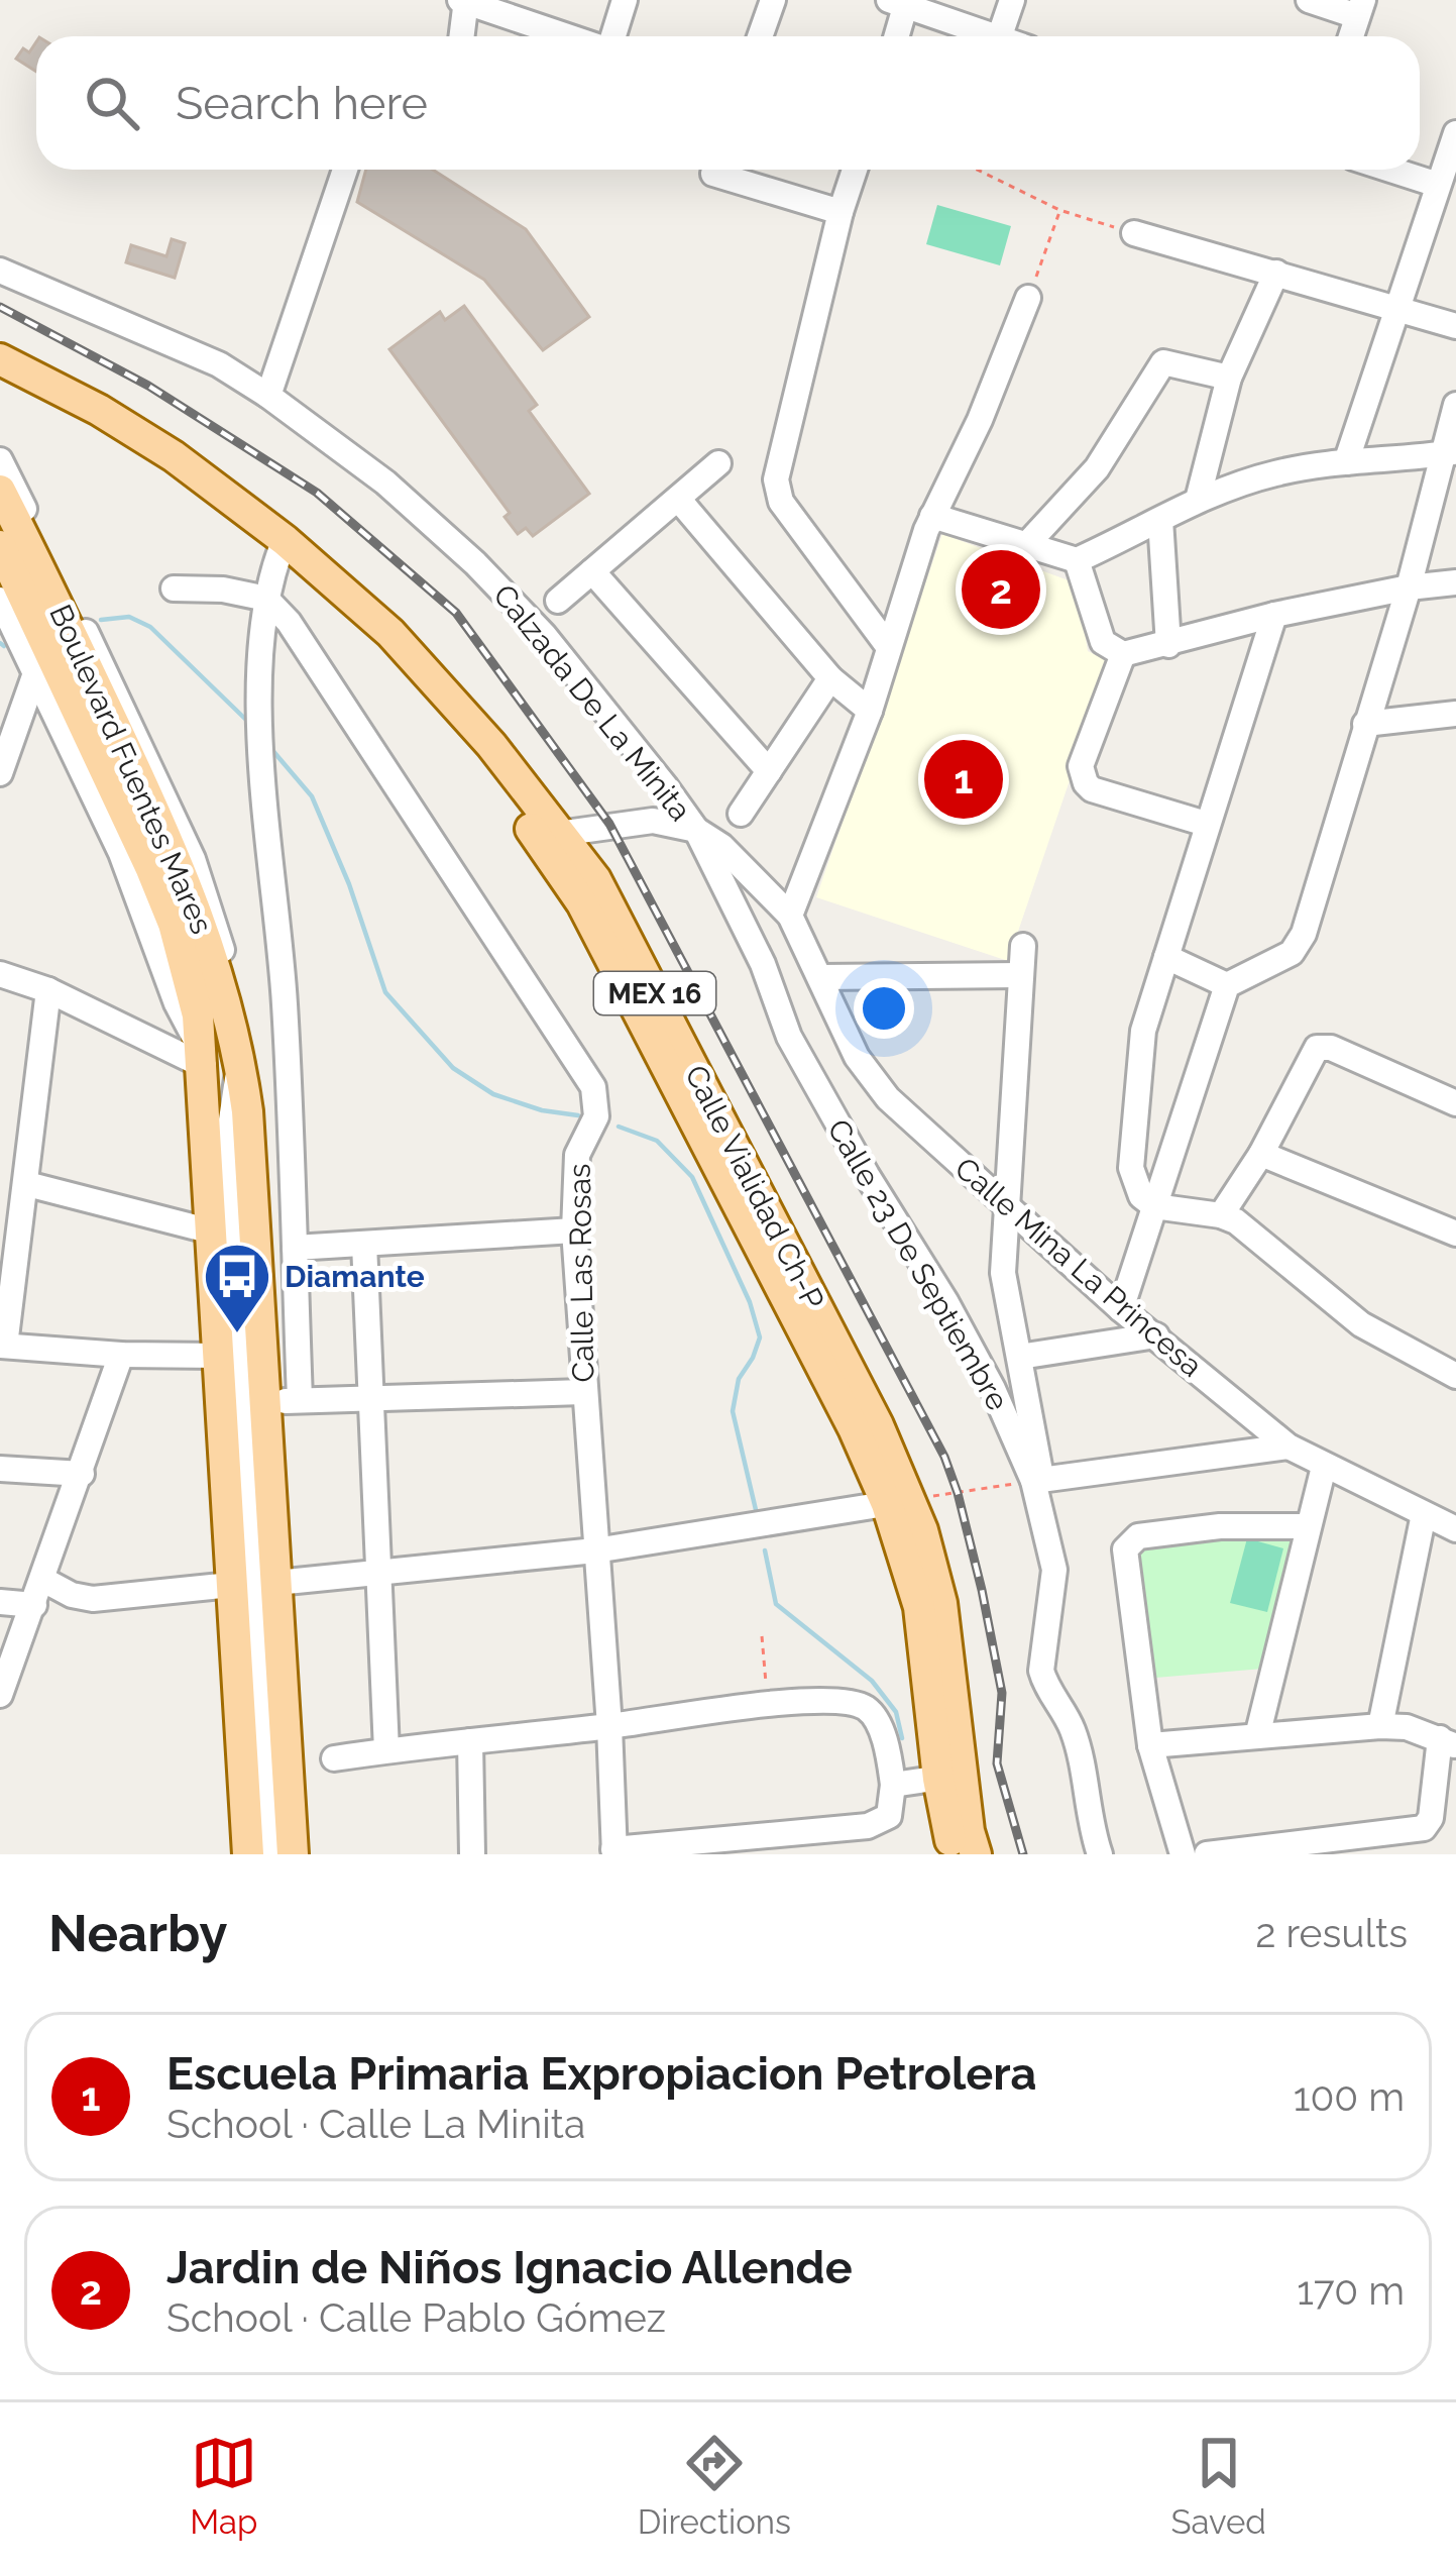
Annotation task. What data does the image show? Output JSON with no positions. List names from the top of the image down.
{
  "streets": {
    "main road": ["Boulevard Fuentes Mares", "MEX 16", "Calle Vialidad Ch-P"],
    "street": [
      "Calzada De La Minita",
      "Calle 23 De Septiembre",
      "Calle Mina La Princesa",
      "Calle Las Rosas"
    ]
  },
  "crossings": [
    ["Calzada De La Minita", "Calle Vialidad Ch-P"],
    ["Calzada De La Minita", "Calle 23 De Septiembre"],
    ["Calzada De La Minita", "Calle Mina La Princesa"]
  ],
  "places": {
    "bus stop": ["Diamante"]
  },
  "page": {
    "search": "Search here",
    "pins": ["2", "1"],
    "heading": ["Nearby", "2 results"],
    "list": [
      {
        "mark": "1",
        "name": "Escuela Primaria Expropiacion Petrolera",
        "note": "School · Calle La Minita",
        "value": "100 m"
      },
      {
        "mark": "2",
        "name": "Jardin de Niños Ignacio Allende",
        "note": "School · Calle Pablo Gómez",
        "value": "170 m"
      }
    ],
    "nav": ["Map", "Directions", "Saved"]
  }
}
